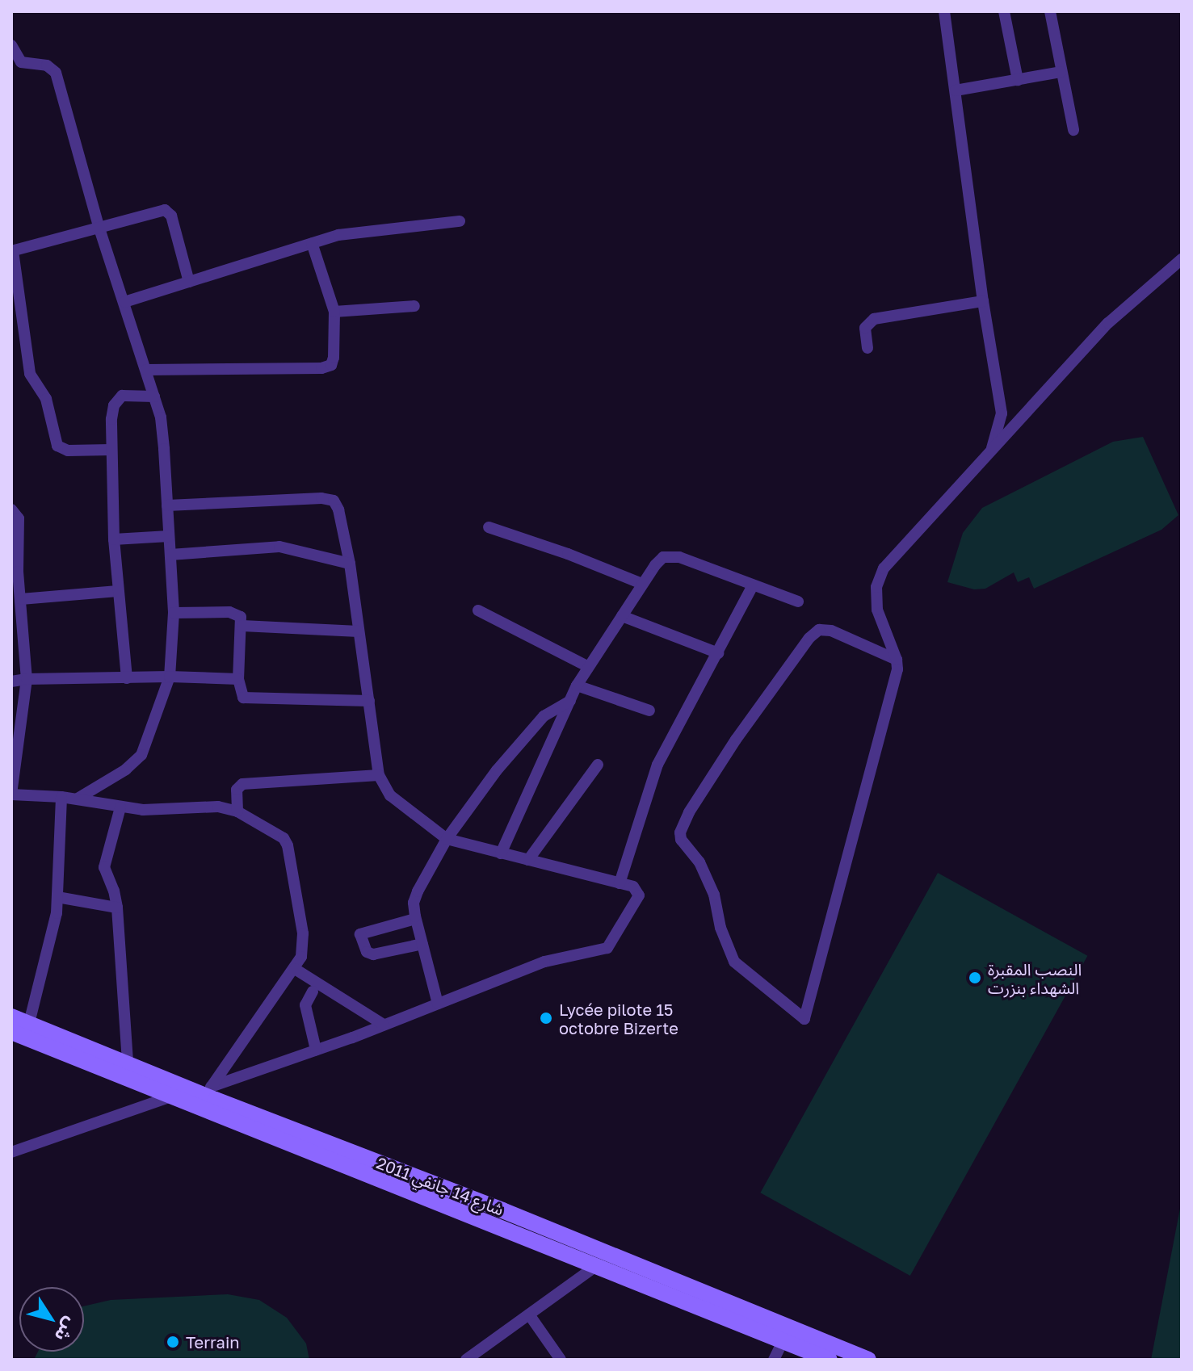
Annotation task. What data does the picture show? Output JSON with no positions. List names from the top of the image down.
{
  "streets": {
    "main road": ["شارع 14 جانفي 2011"]
  },
  "places": ["النصب المقبرة الشهداء بنزرت", "Lycée pilote 15 octobre Bizerte", "Terrain"],
  "north": "bottom right"
}
